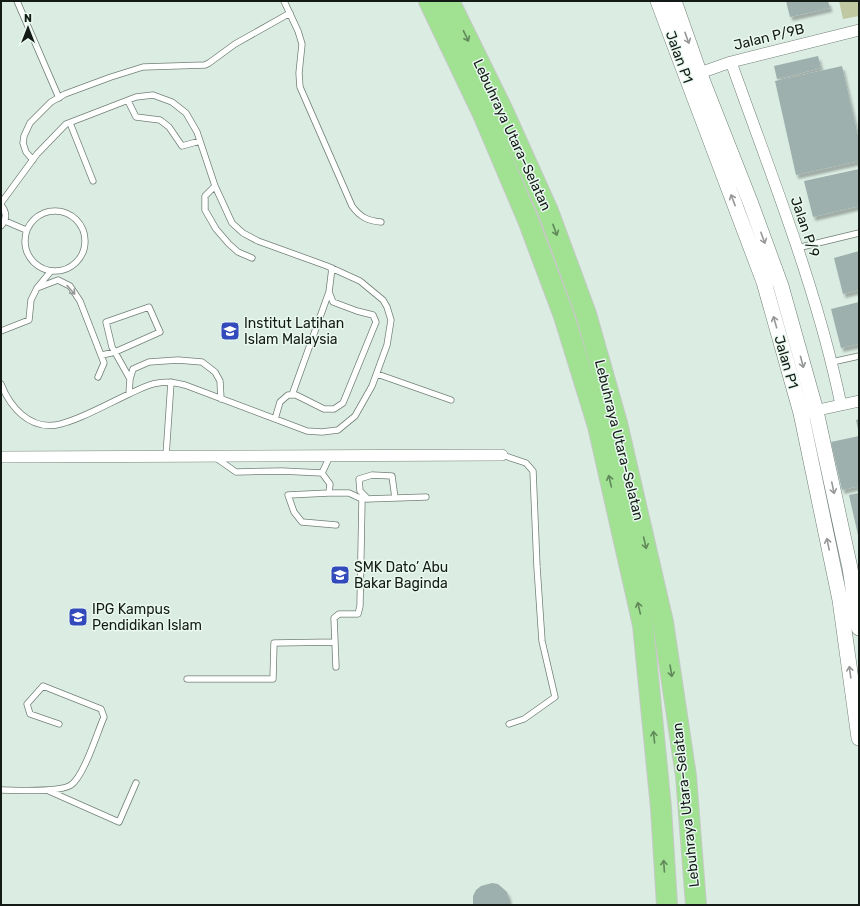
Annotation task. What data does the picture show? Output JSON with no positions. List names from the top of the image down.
{
  "streets": {
    "highway": ["Lebuhraya Utara–Selatan"],
    "main road": ["Jalan P1"],
    "street": ["Jalan P/9B", "Jalan P/9"]
  },
  "crossings": [
    ["Jalan P/9B", "Jalan P1"],
    ["Jalan P/9B", "Jalan P/9"]
  ],
  "places": {
    "school or university": ["Institut Latihan Islam Malaysia", "SMK Dato’ Abu Bakar Baginda", "IPG Kampus Pendidikan Islam"]
  },
  "north": "top"
}
